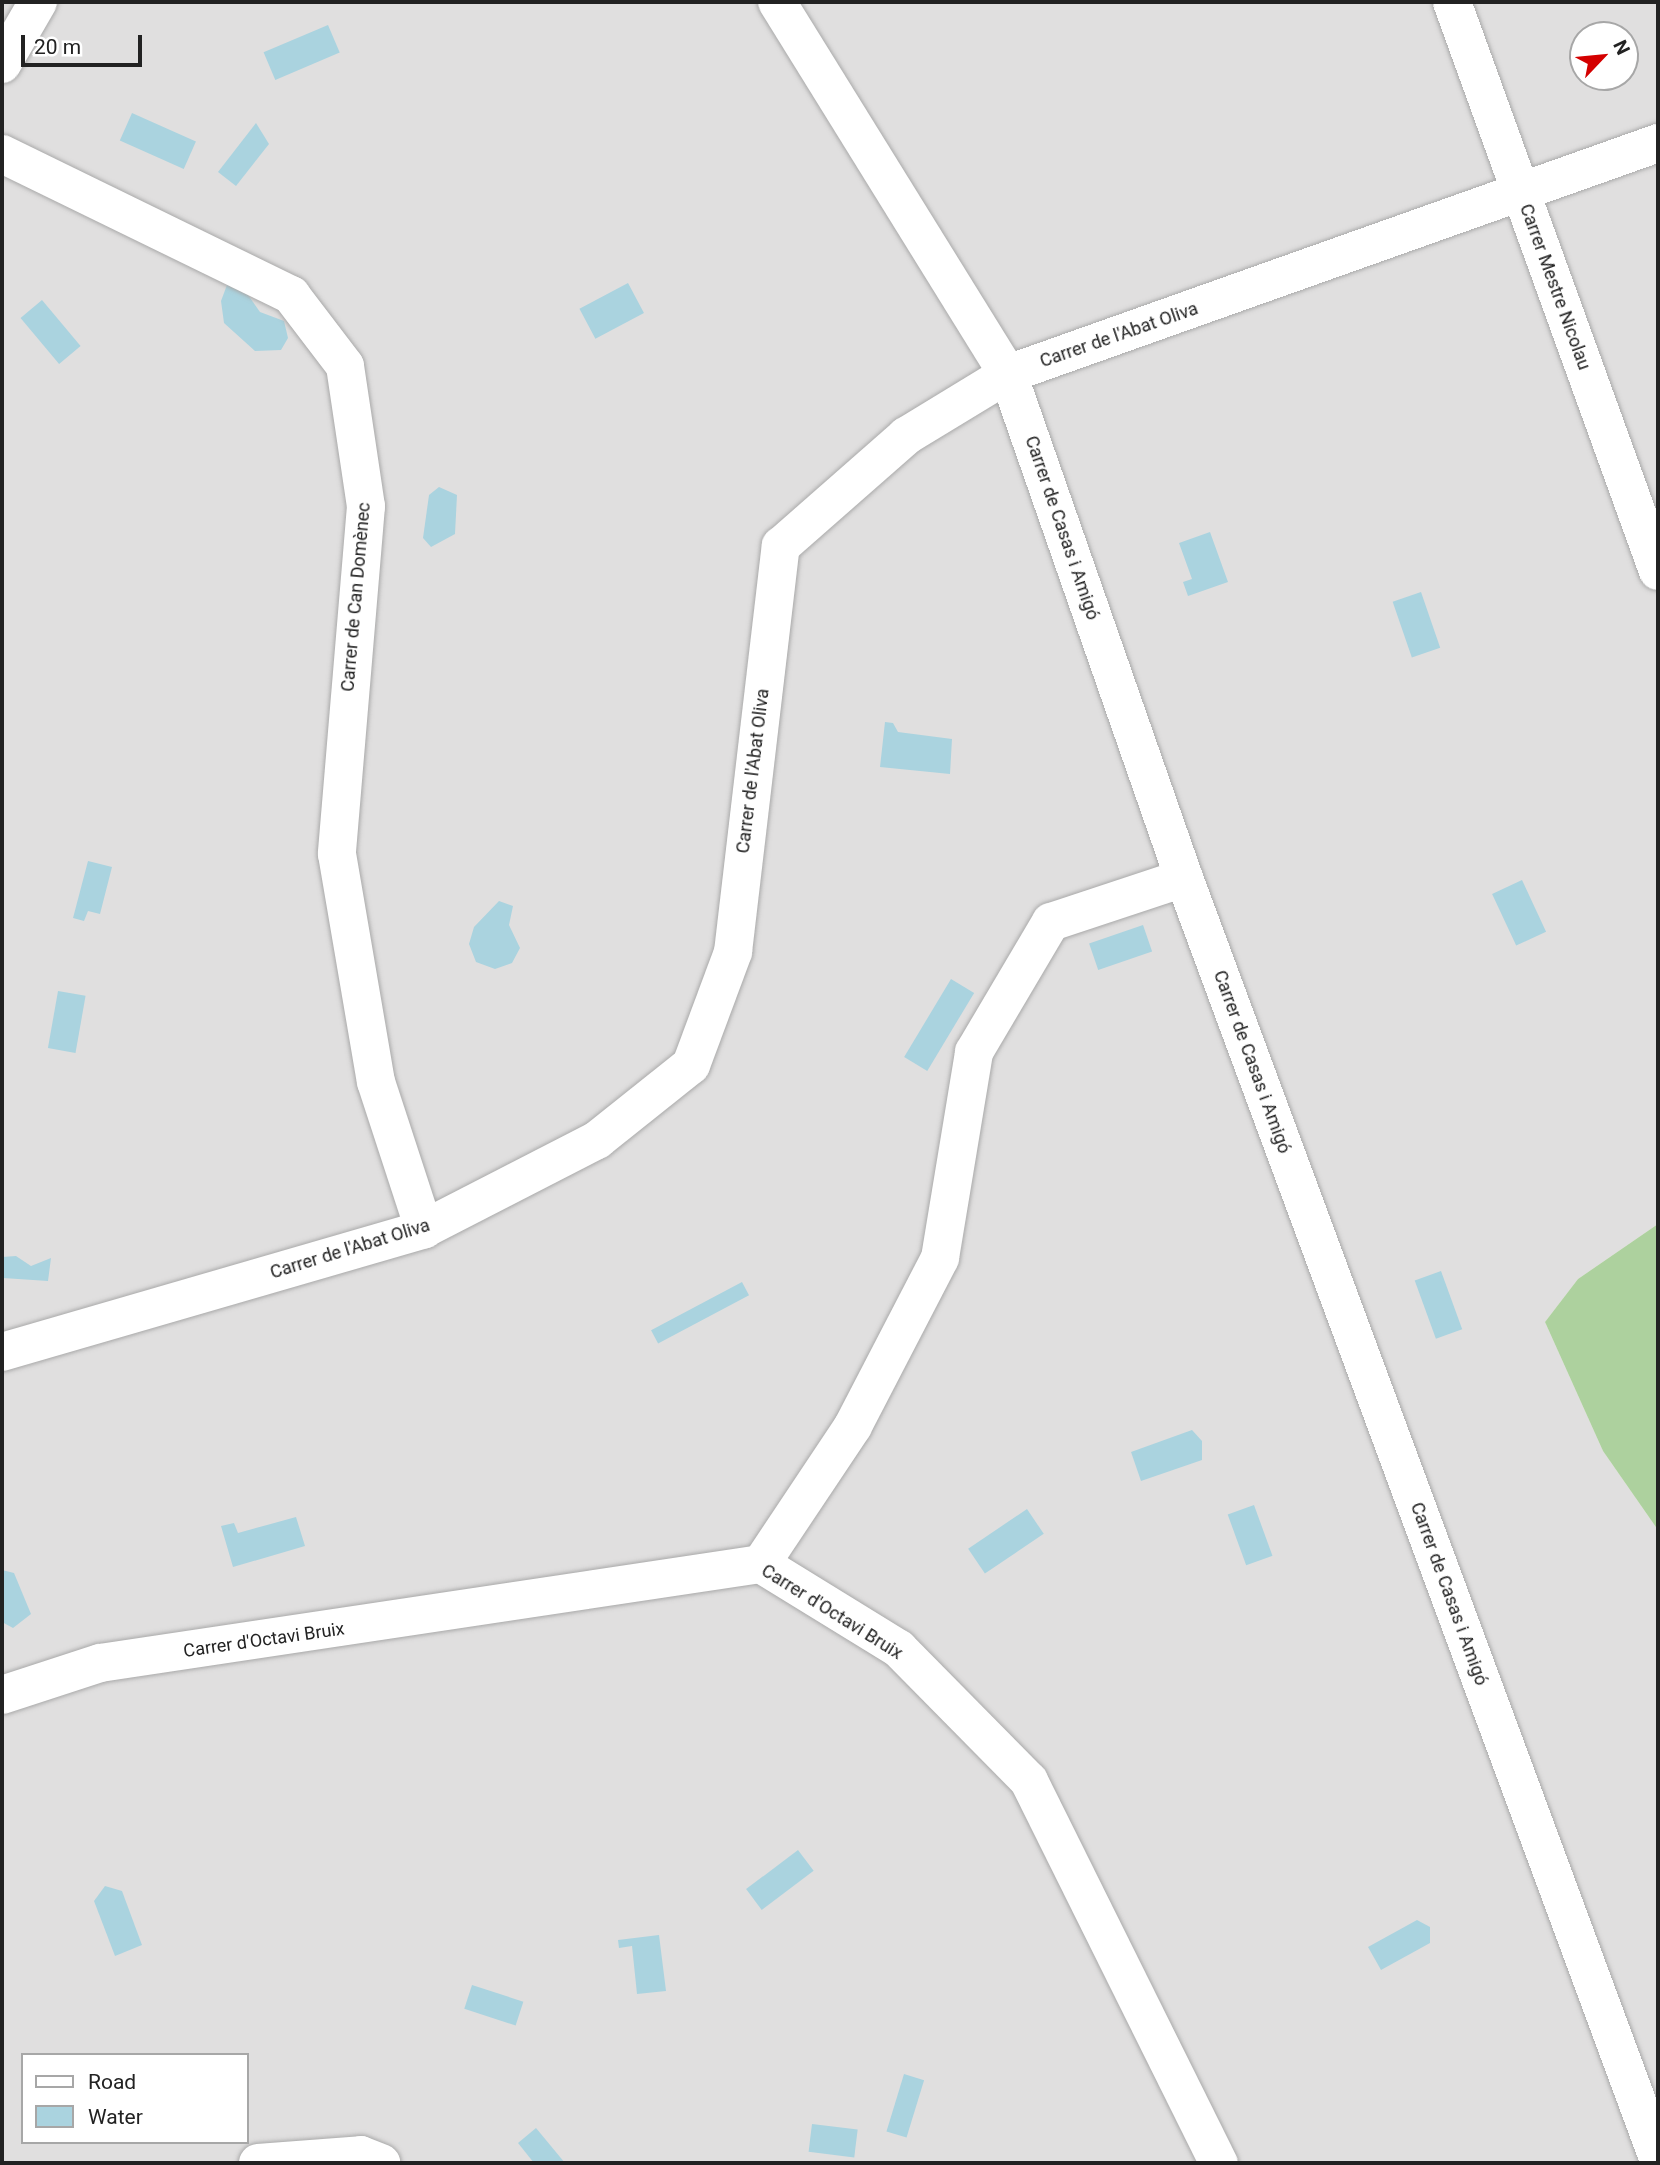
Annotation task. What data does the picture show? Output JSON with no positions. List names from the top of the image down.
{
  "streets": {
    "street": [
      "Carrer Mestre Nicolau",
      "Carrer de l'Abat Oliva",
      "Carrer de Casas i Amigó",
      "Carrer de Can Domènec",
      "Carrer d'Octavi Bruix"
    ]
  },
  "crossings": [
    ["Carrer Mestre Nicolau", "Carrer de l'Abat Oliva"],
    ["Carrer de l'Abat Oliva", "Carrer de Casas i Amigó"],
    ["Carrer de l'Abat Oliva", "Carrer de Can Domènec"]
  ],
  "legend": ["Road", "Water"],
  "scale_bar": "20 m",
  "north": "top right"
}
